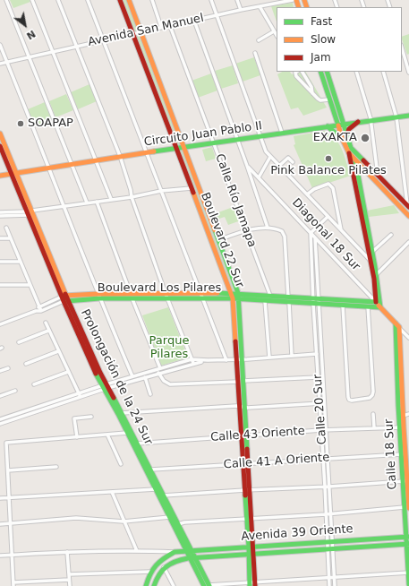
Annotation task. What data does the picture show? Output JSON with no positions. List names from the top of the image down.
{
  "streets": {
    "street": [
      "Avenida San Manuel",
      "Circuito Juan Pablo II",
      "Calle Río Jamapa",
      "Diagonal 18 Sur",
      "Boulevard 22 Sur",
      "Boulevard Los Pilares",
      "Prolongación de la 24 Sur",
      "Calle 20 Sur",
      "Calle 43 Oriente",
      "Calle 18 Sur",
      "Calle 41 A Oriente",
      "Avenida 39 Oriente"
    ]
  },
  "crossings": [
    ["Avenida San Manuel", "Calle Río Jamapa"],
    ["Avenida San Manuel", "Diagonal 18 Sur"],
    ["Avenida San Manuel", "Boulevard 22 Sur"],
    ["Circuito Juan Pablo II", "Calle Río Jamapa"],
    ["Circuito Juan Pablo II", "Diagonal 18 Sur"],
    ["Circuito Juan Pablo II", "Boulevard 22 Sur"],
    ["Circuito Juan Pablo II", "Prolongación de la 24 Sur"],
    ["Calle Río Jamapa", "Boulevard Los Pilares"],
    ["Diagonal 18 Sur", "Boulevard Los Pilares"],
    ["Diagonal 18 Sur", "Calle 20 Sur"],
    ["Diagonal 18 Sur", "Calle 18 Sur"],
    ["Boulevard 22 Sur", "Boulevard Los Pilares"],
    ["Boulevard 22 Sur", "Calle 43 Oriente"],
    ["Boulevard 22 Sur", "Calle 41 A Oriente"],
    ["Boulevard 22 Sur", "Avenida 39 Oriente"],
    ["Boulevard Los Pilares", "Prolongación de la 24 Sur"],
    ["Boulevard Los Pilares", "Calle 20 Sur"],
    ["Prolongación de la 24 Sur", "Calle 43 Oriente"],
    ["Prolongación de la 24 Sur", "Calle 41 A Oriente"],
    ["Prolongación de la 24 Sur", "Avenida 39 Oriente"],
    ["Calle 20 Sur", "Calle 43 Oriente"],
    ["Calle 20 Sur", "Calle 41 A Oriente"],
    ["Calle 20 Sur", "Avenida 39 Oriente"],
    ["Calle 43 Oriente", "Calle 18 Sur"],
    ["Calle 18 Sur", "Calle 41 A Oriente"],
    ["Calle 18 Sur", "Avenida 39 Oriente"]
  ],
  "parks": ["Parque Pilares"],
  "places": ["SOAPAP", "EXAKTA", "Pink Balance Pilates"],
  "legend": ["Fast", "Slow", "Jam"],
  "north": "bottom right"
}
